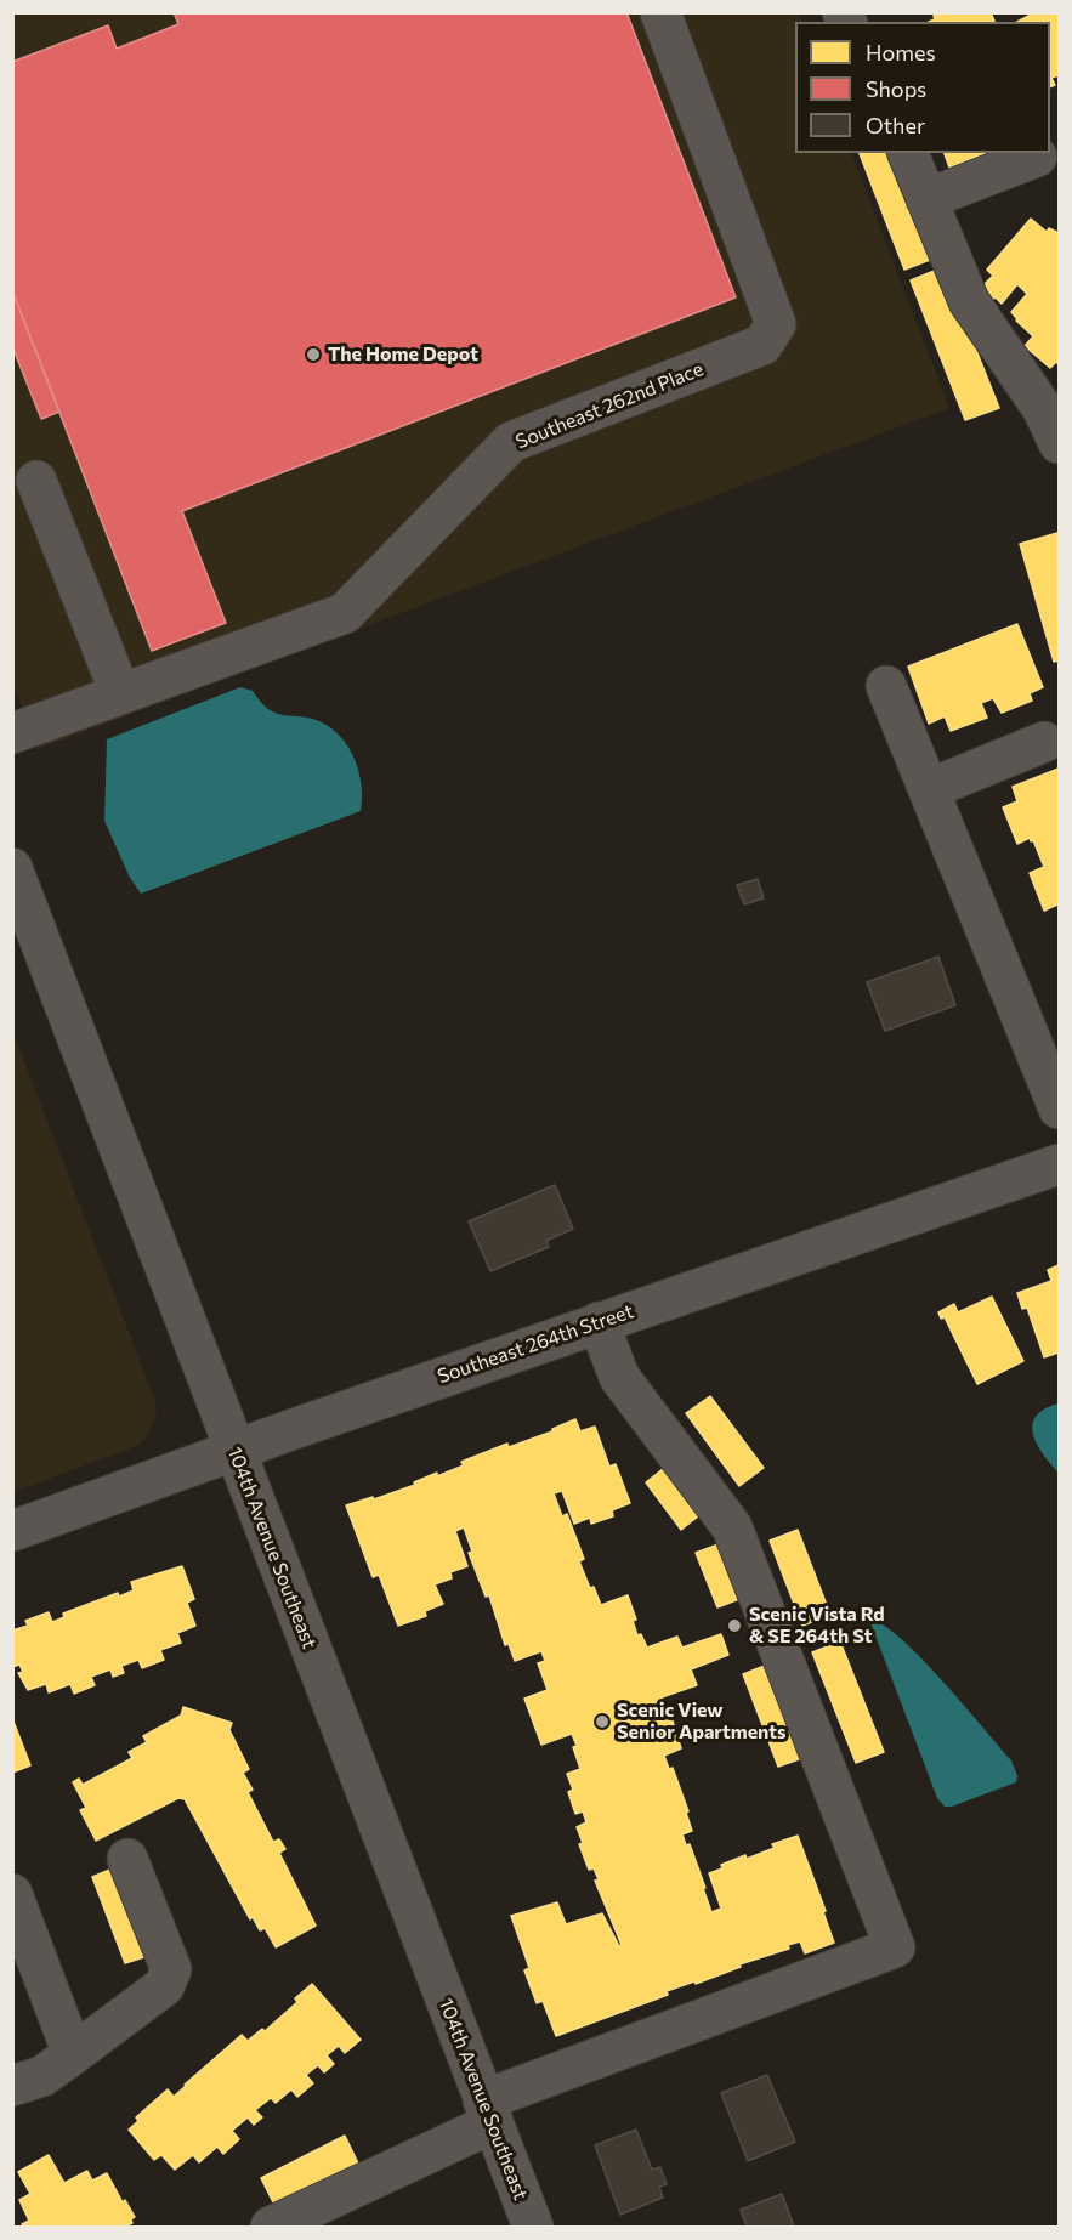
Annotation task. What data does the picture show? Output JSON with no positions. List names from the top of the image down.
{
  "streets": {
    "street": ["Southeast 262nd Place", "Southeast 264th Street", "104th Avenue Southeast"]
  },
  "crossings": [
    ["Southeast 264th Street", "104th Avenue Southeast"]
  ],
  "places": ["The Home Depot", "Scenic Vista Rd & SE 264th St", "Scenic View Senior Apartments"],
  "legend": ["Homes", "Shops", "Other"]
}
